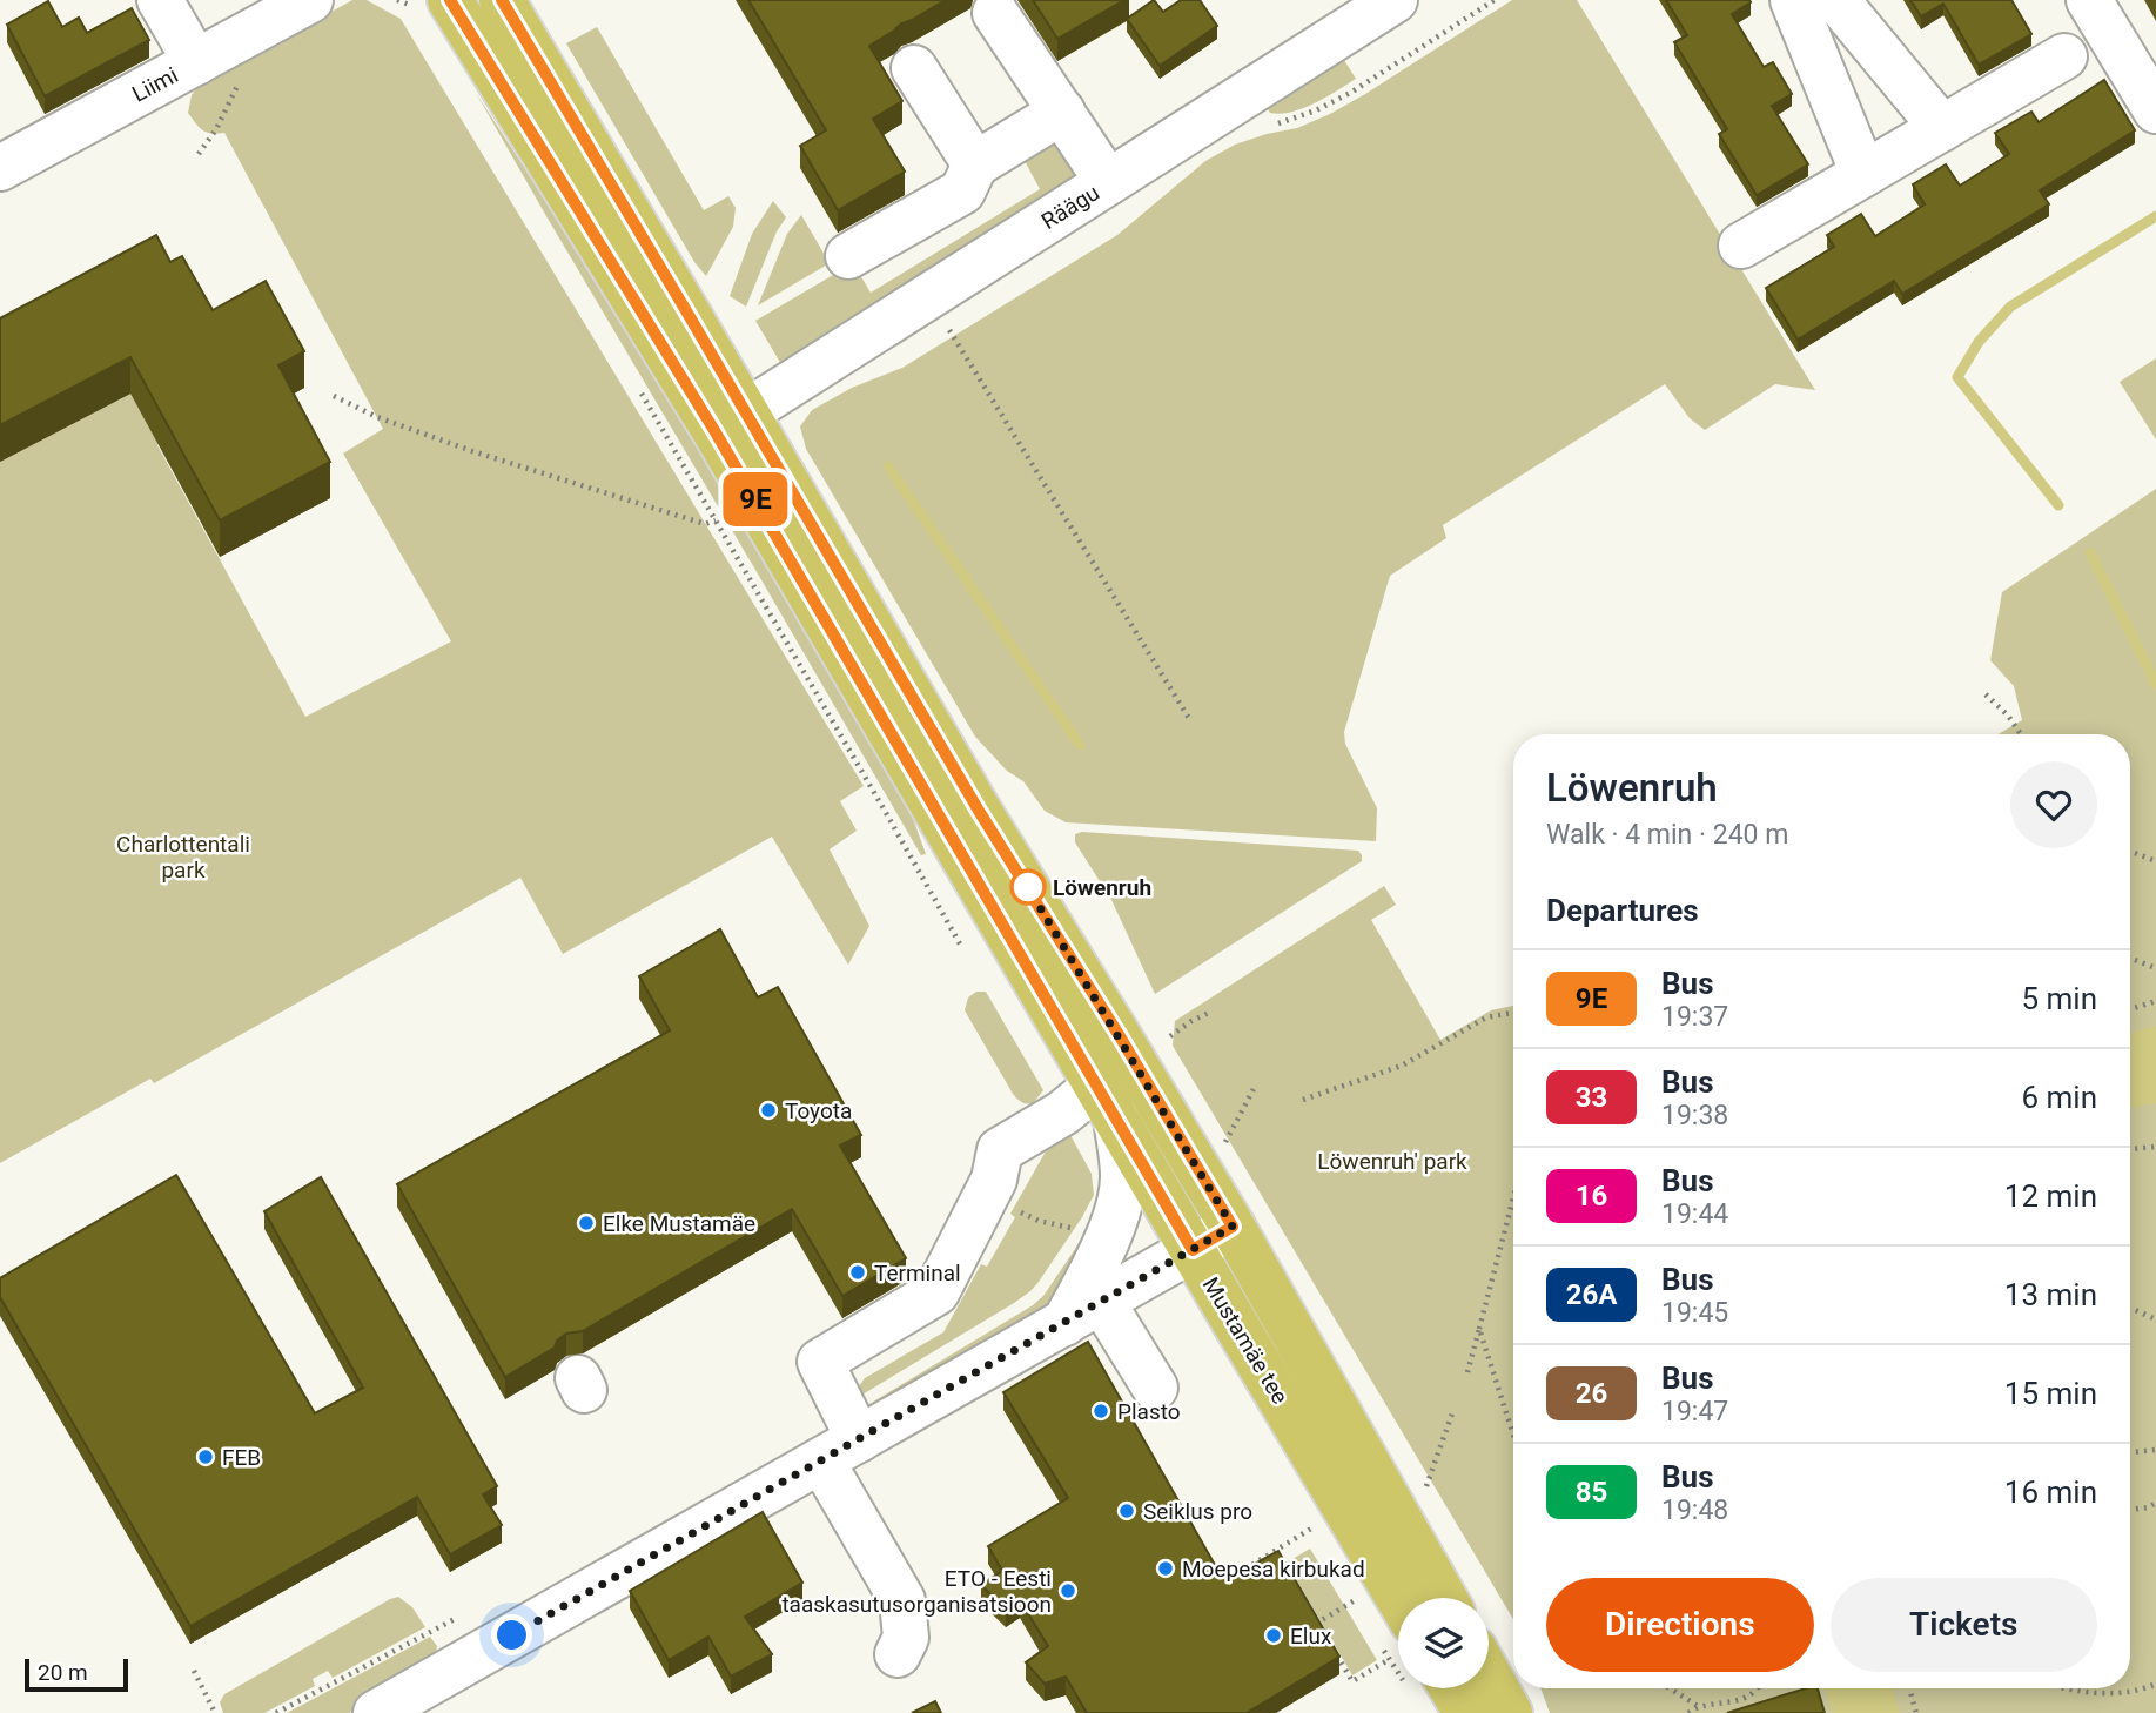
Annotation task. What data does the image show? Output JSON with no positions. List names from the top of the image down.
{
  "streets": {
    "main road": ["Mustamäe tee"],
    "street": ["Liimi", "Räägu"]
  },
  "crossings": [
    ["Räägu", "Mustamäe tee"]
  ],
  "parks": ["Charlottentali park", "Löwenruh' park"],
  "places": [
    "Löwenruh",
    "Toyota",
    "Elke Mustamäe",
    "Terminal",
    "Plasto",
    "FEB",
    "Seiklus pro",
    "Moepesa kirbukad",
    "ETO - Eesti taaskasutusorganisatsioon",
    "Elux"
  ],
  "lines": ["bus line 9E"],
  "scale_bar": "20 m",
  "page": {
    "on_map": "9E",
    "heading": [
      ["Löwenruh", "Walk · 4 min · 240 m"],
      "Departures"
    ],
    "list": [
      {
        "mark": "9E",
        "name": "Bus",
        "note": "19:37",
        "value": "5 min"
      },
      {
        "mark": "33",
        "name": "Bus",
        "note": "19:38",
        "value": "6 min"
      },
      {
        "mark": "16",
        "name": "Bus",
        "note": "19:44",
        "value": "12 min"
      },
      {
        "mark": "26A",
        "name": "Bus",
        "note": "19:45",
        "value": "13 min"
      },
      {
        "mark": "26",
        "name": "Bus",
        "note": "19:47",
        "value": "15 min"
      },
      {
        "mark": "85",
        "name": "Bus",
        "note": "19:48",
        "value": "16 min"
      }
    ],
    "buttons": ["Directions", "Tickets"],
    "scale": "20 m"
  }
}
